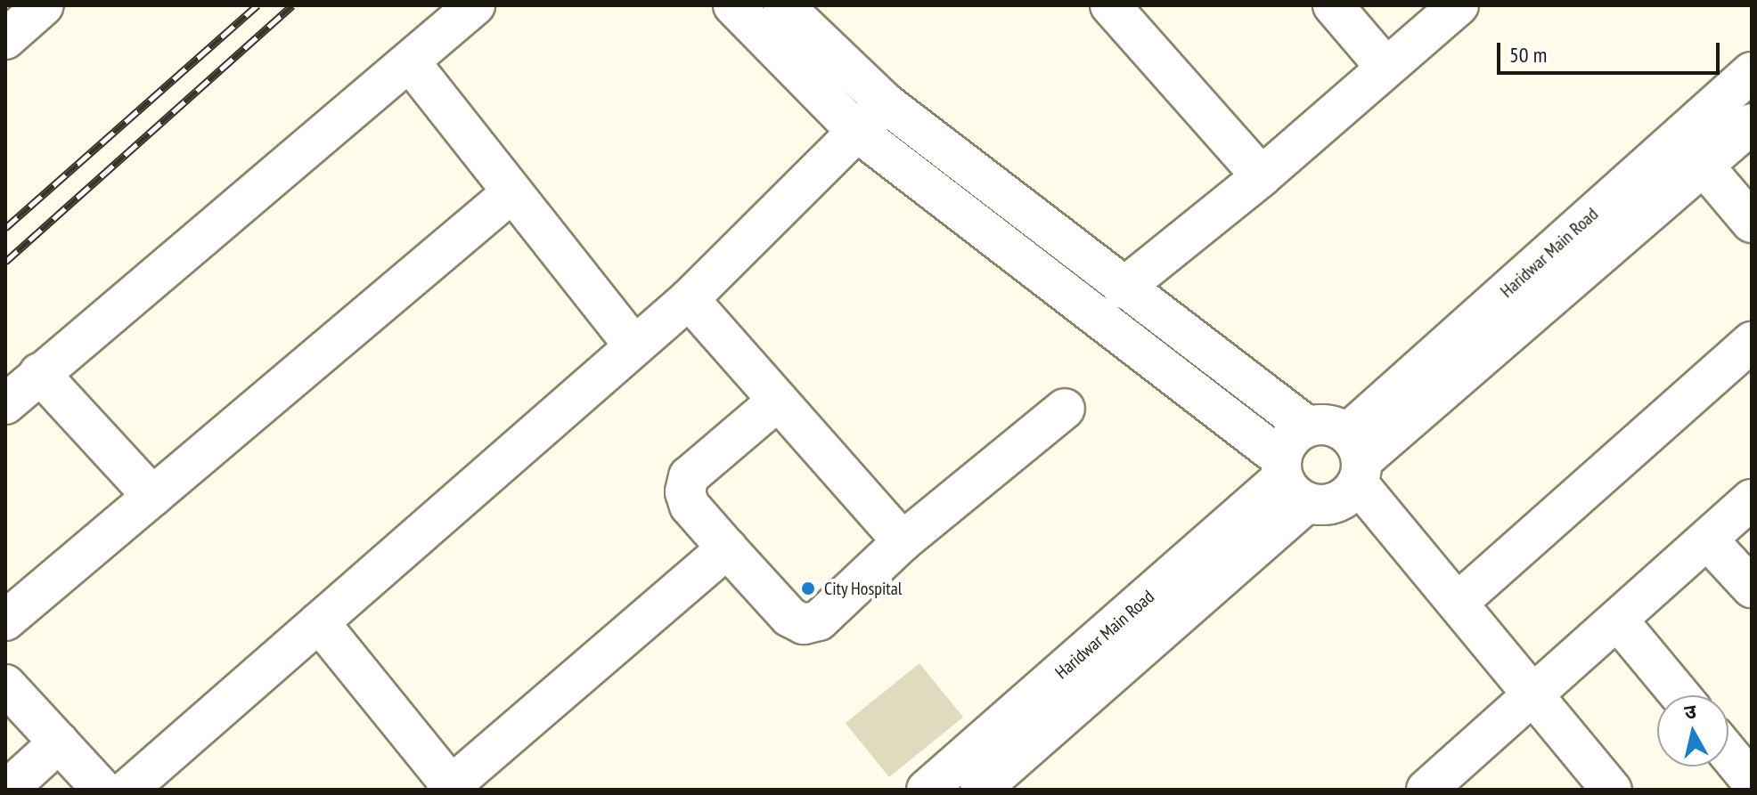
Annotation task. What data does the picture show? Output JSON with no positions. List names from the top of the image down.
{
  "streets": {
    "street": ["Haridwar Main Road"]
  },
  "places": ["City Hospital"],
  "scale_bar": "50 m",
  "north": "top"
}
